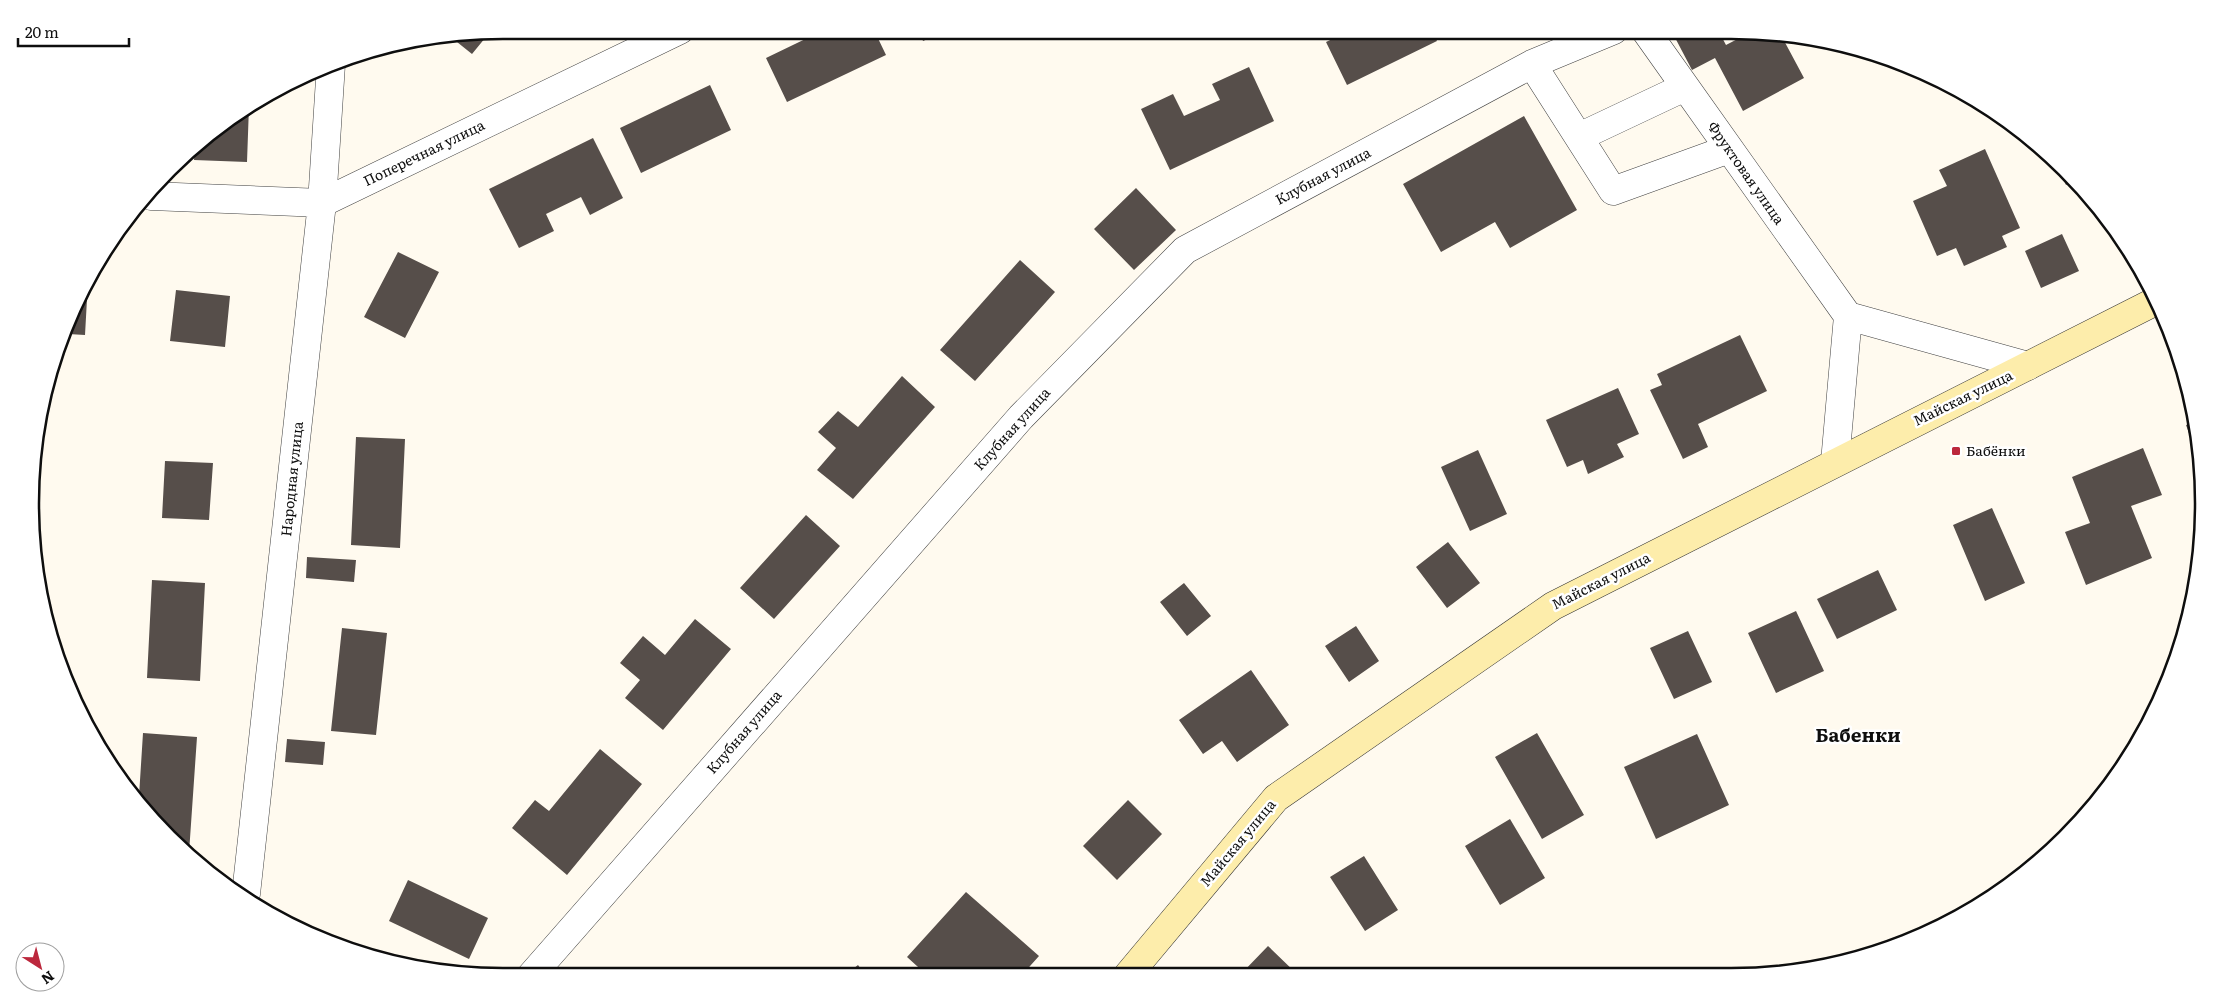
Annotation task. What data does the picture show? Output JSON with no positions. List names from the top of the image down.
{
  "streets": {
    "street": [
      "Поперечная улица",
      "Фруктовая улица",
      "Клубная улица",
      "Майская улица",
      "Народная улица"
    ]
  },
  "crossings": [
    ["Поперечная улица", "Народная улица"]
  ],
  "districts": ["Бабенки"],
  "places": {
    "transit": ["Бабёнки"]
  },
  "scale_bar": "20 m",
  "north": "bottom right"
}
